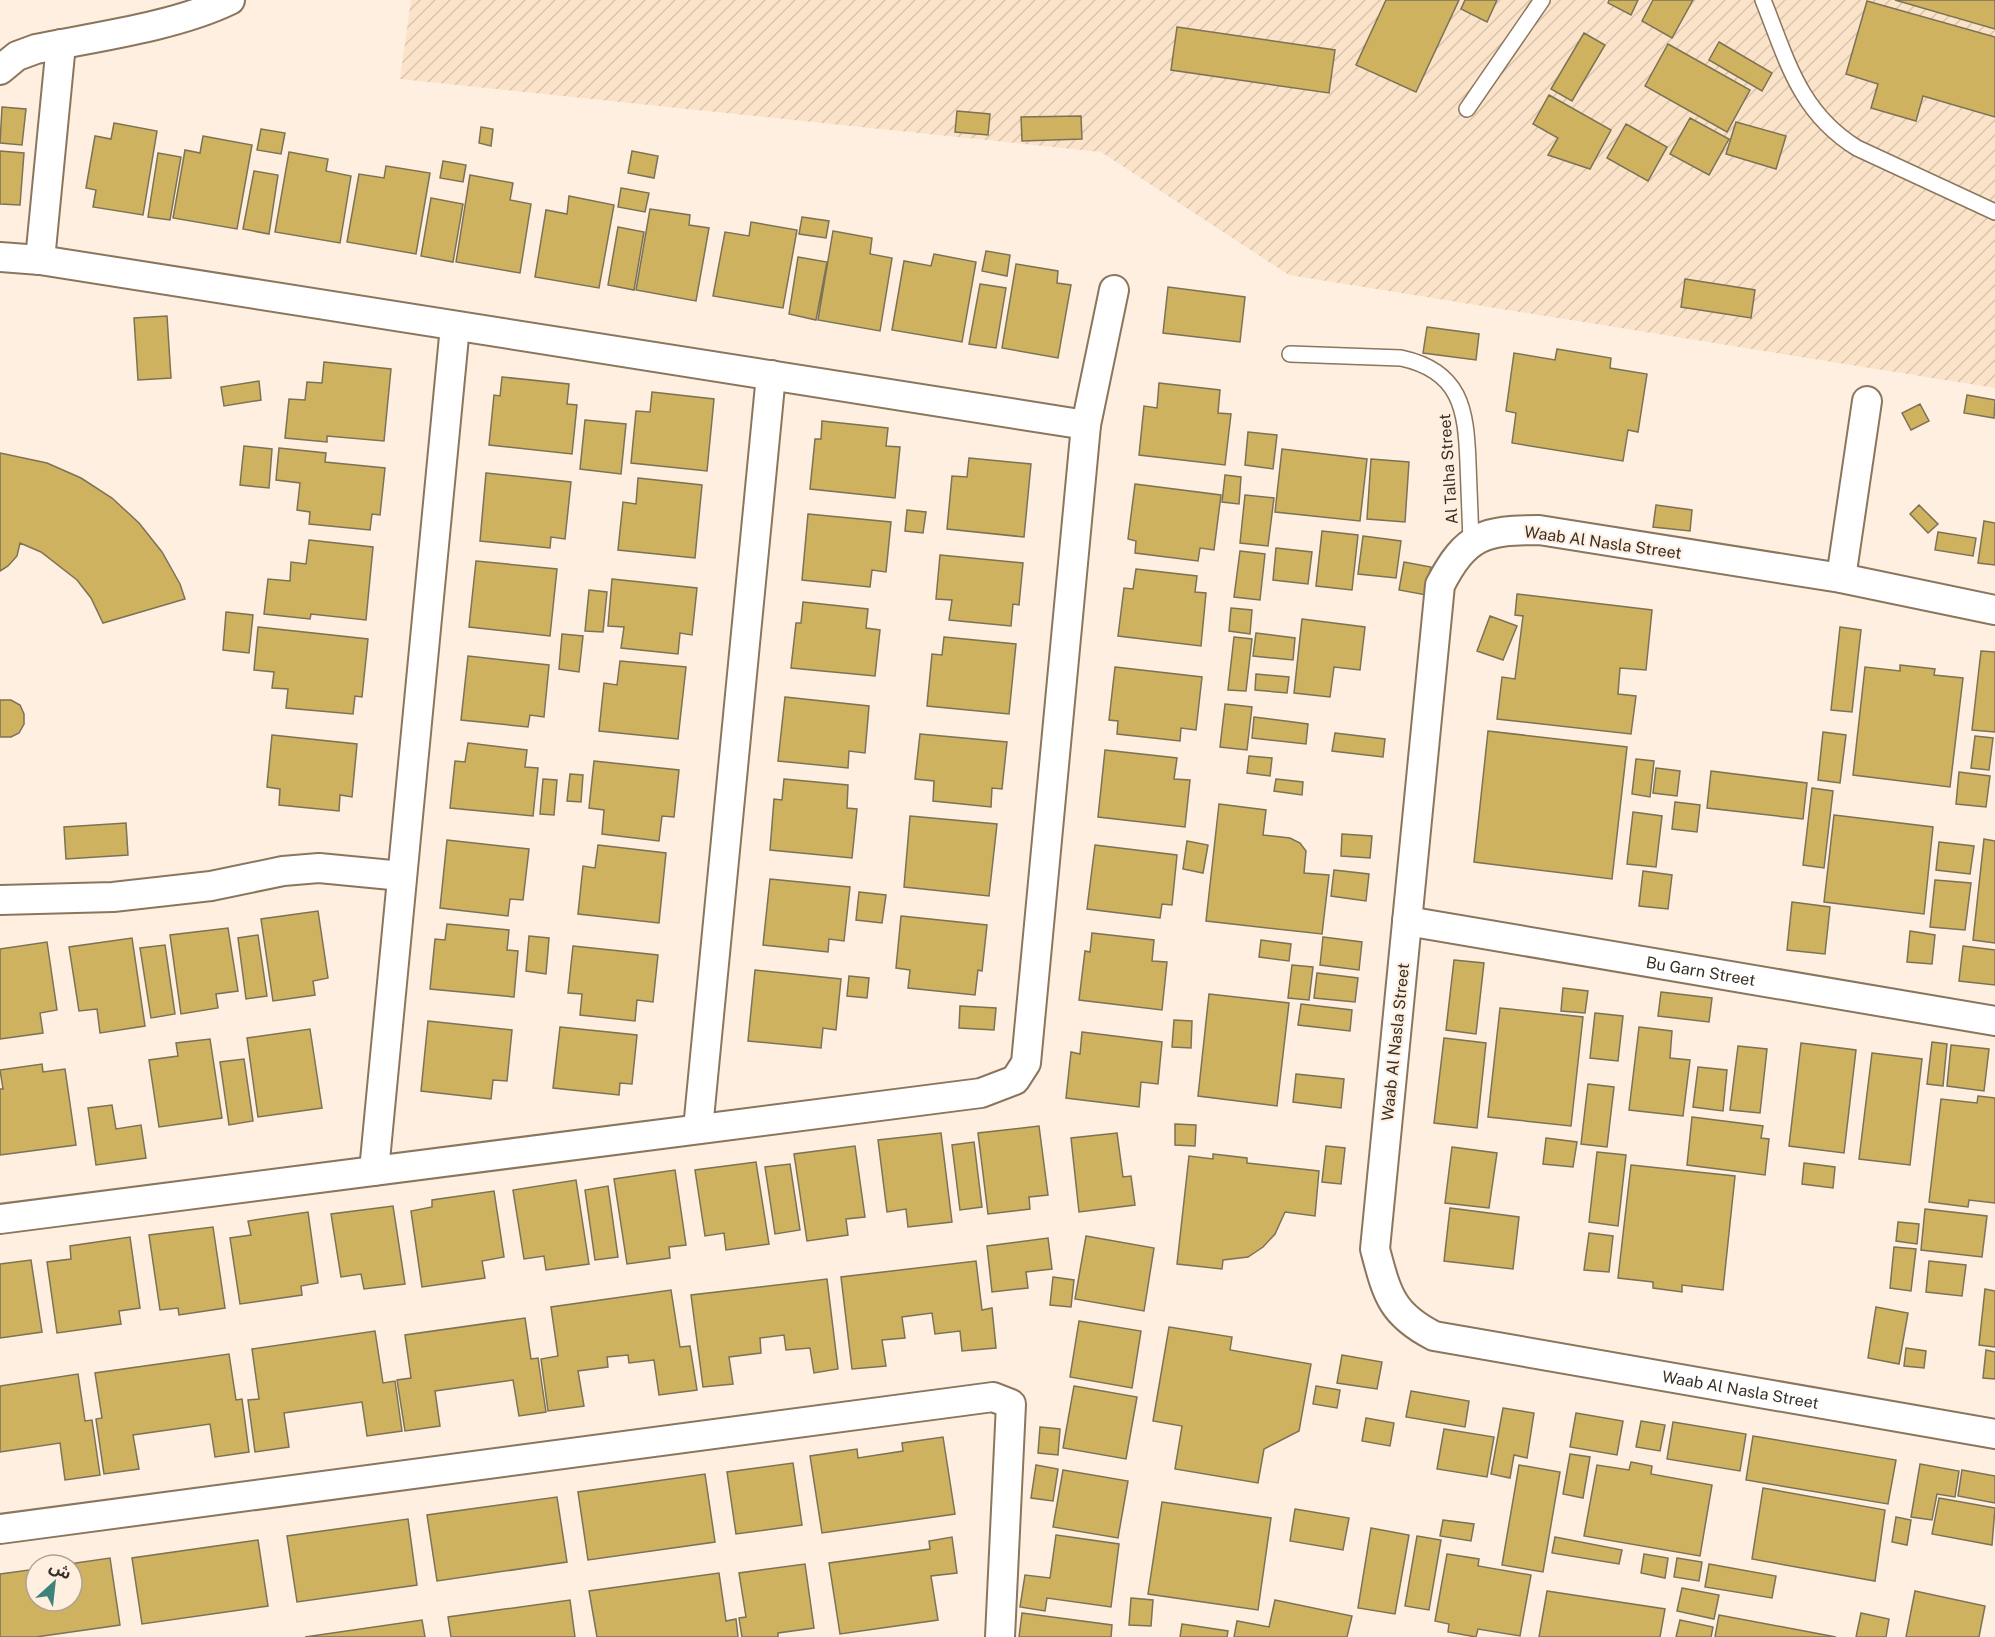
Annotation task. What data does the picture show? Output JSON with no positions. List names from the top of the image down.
{
  "streets": {
    "street": ["Waab Al Nasla Street", "Bu Garn Street"],
    "lane": ["Al Talha Street"]
  },
  "crossings": [
    ["Al Talha Street", "Waab Al Nasla Street"],
    ["Waab Al Nasla Street", "Bu Garn Street"]
  ],
  "north": "top right"
}
